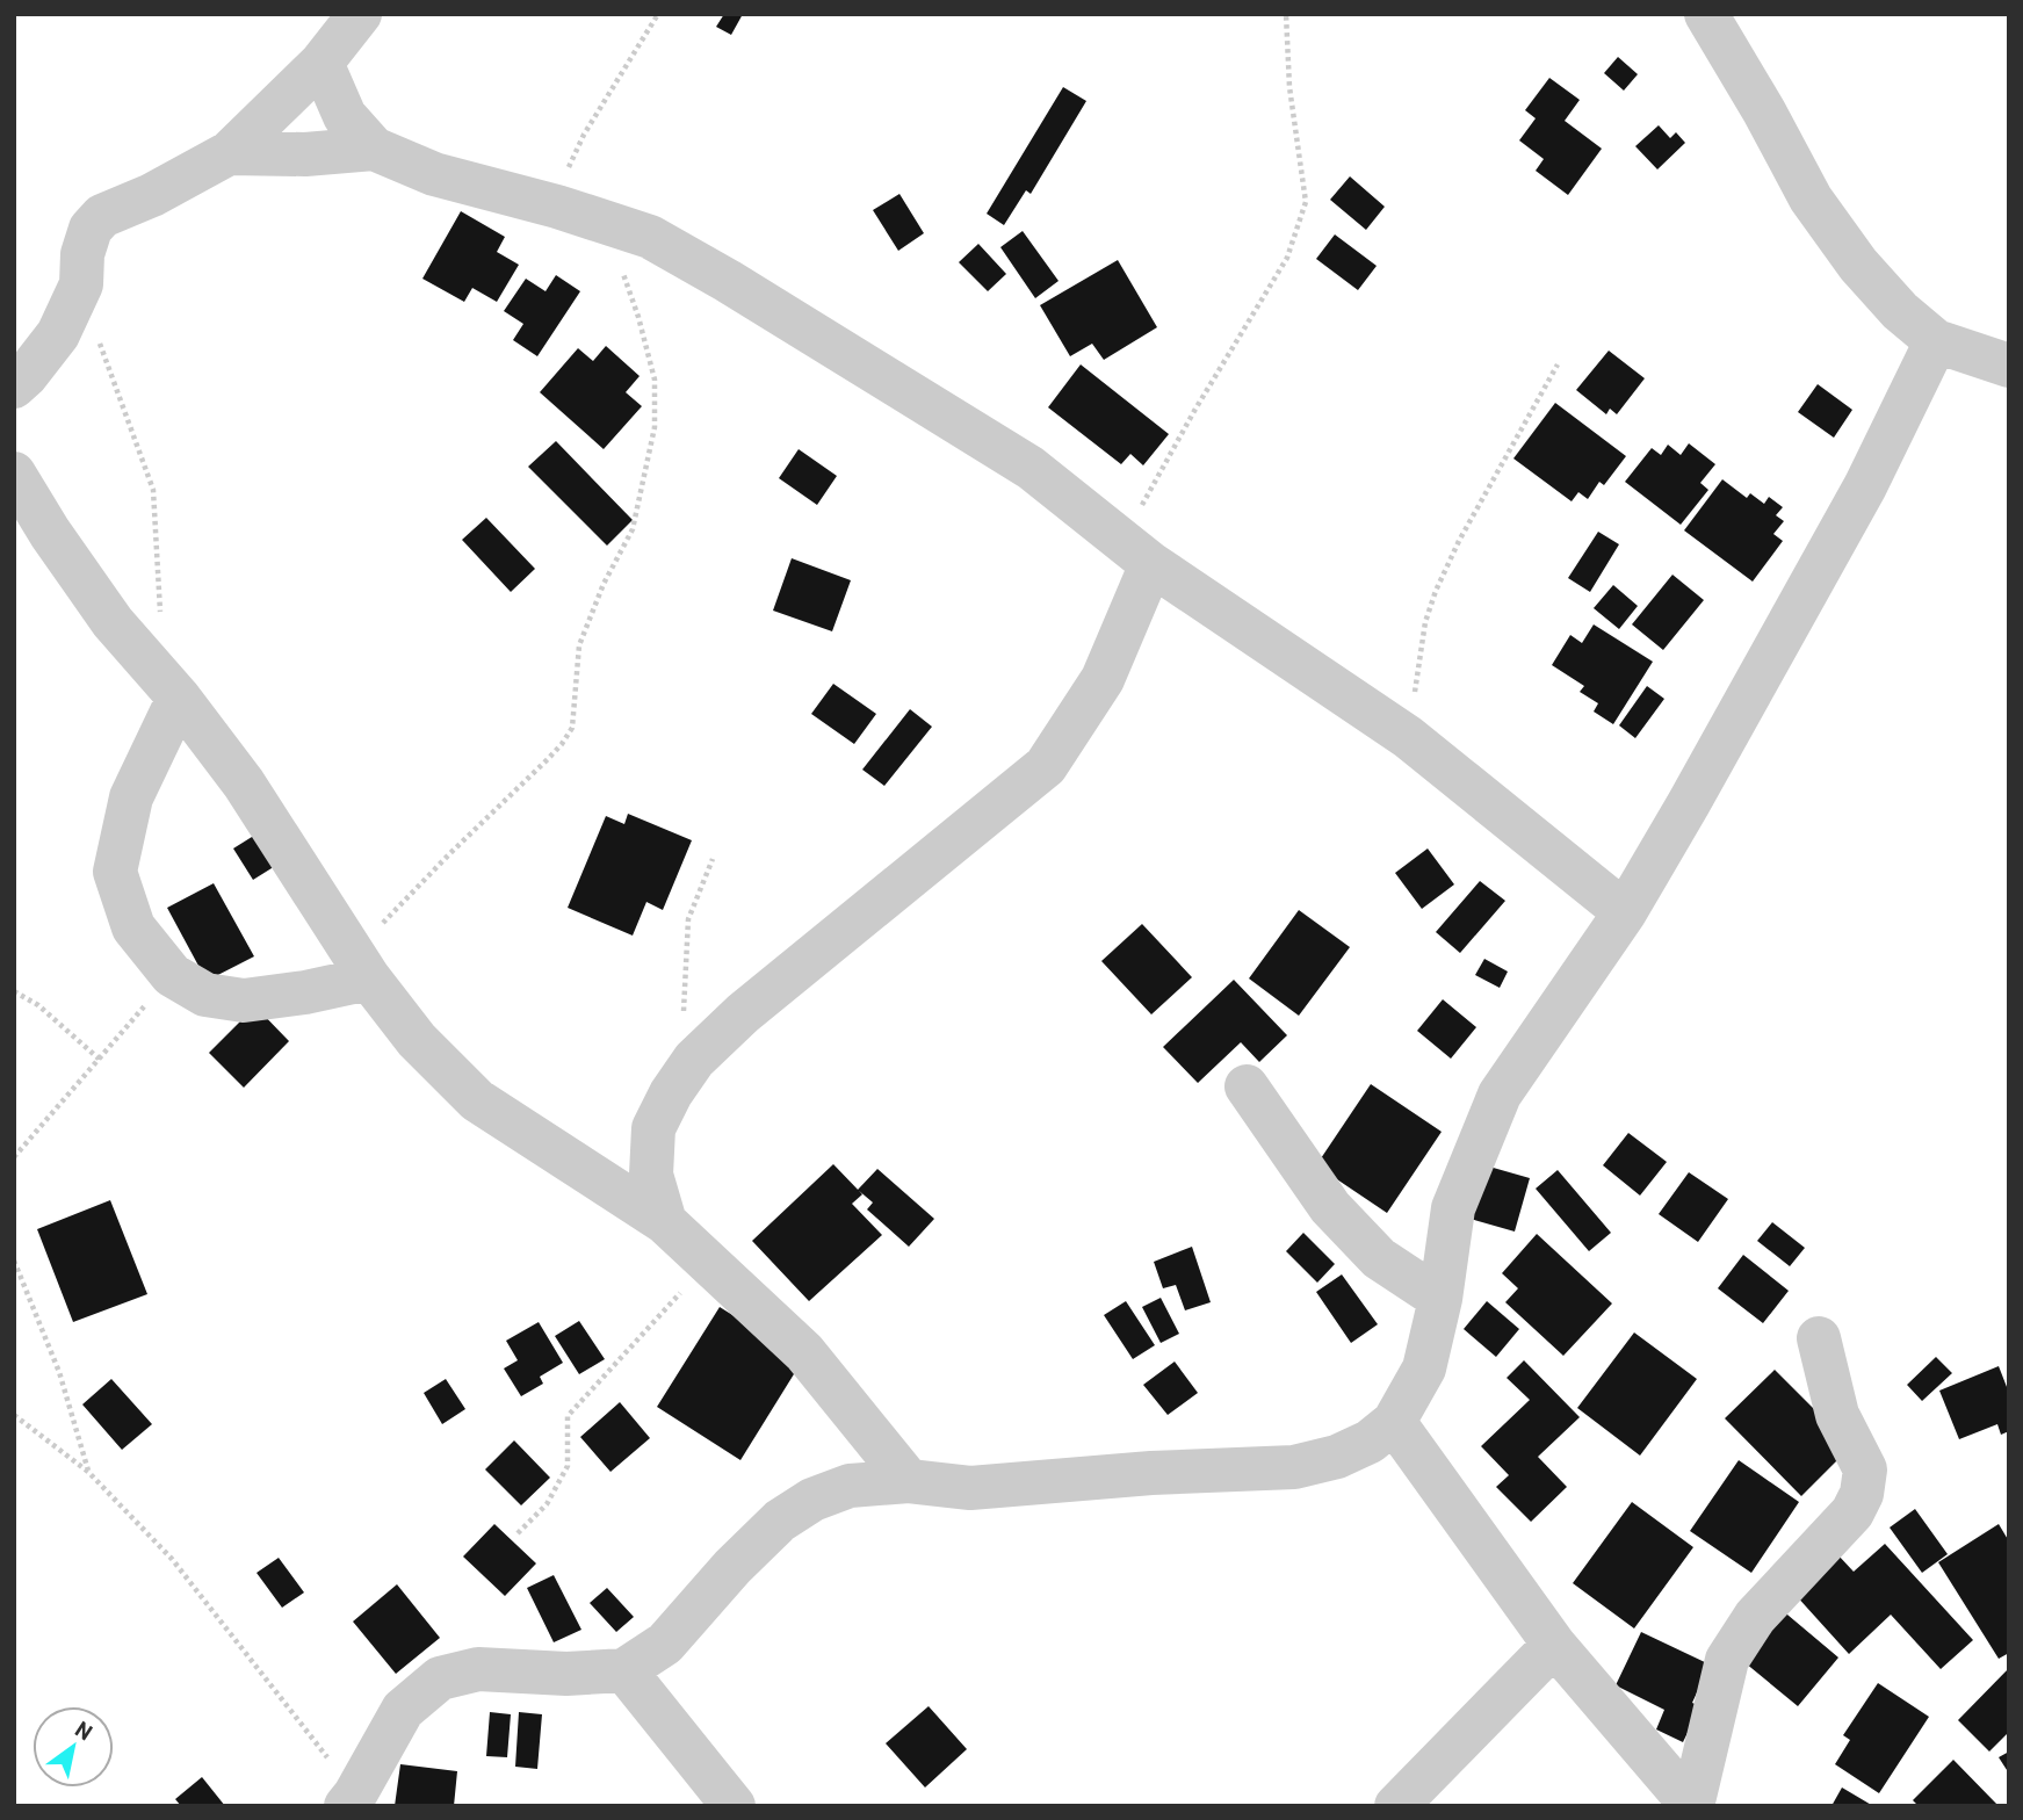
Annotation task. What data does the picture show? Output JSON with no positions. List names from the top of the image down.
{
  "north": "top right"
}
